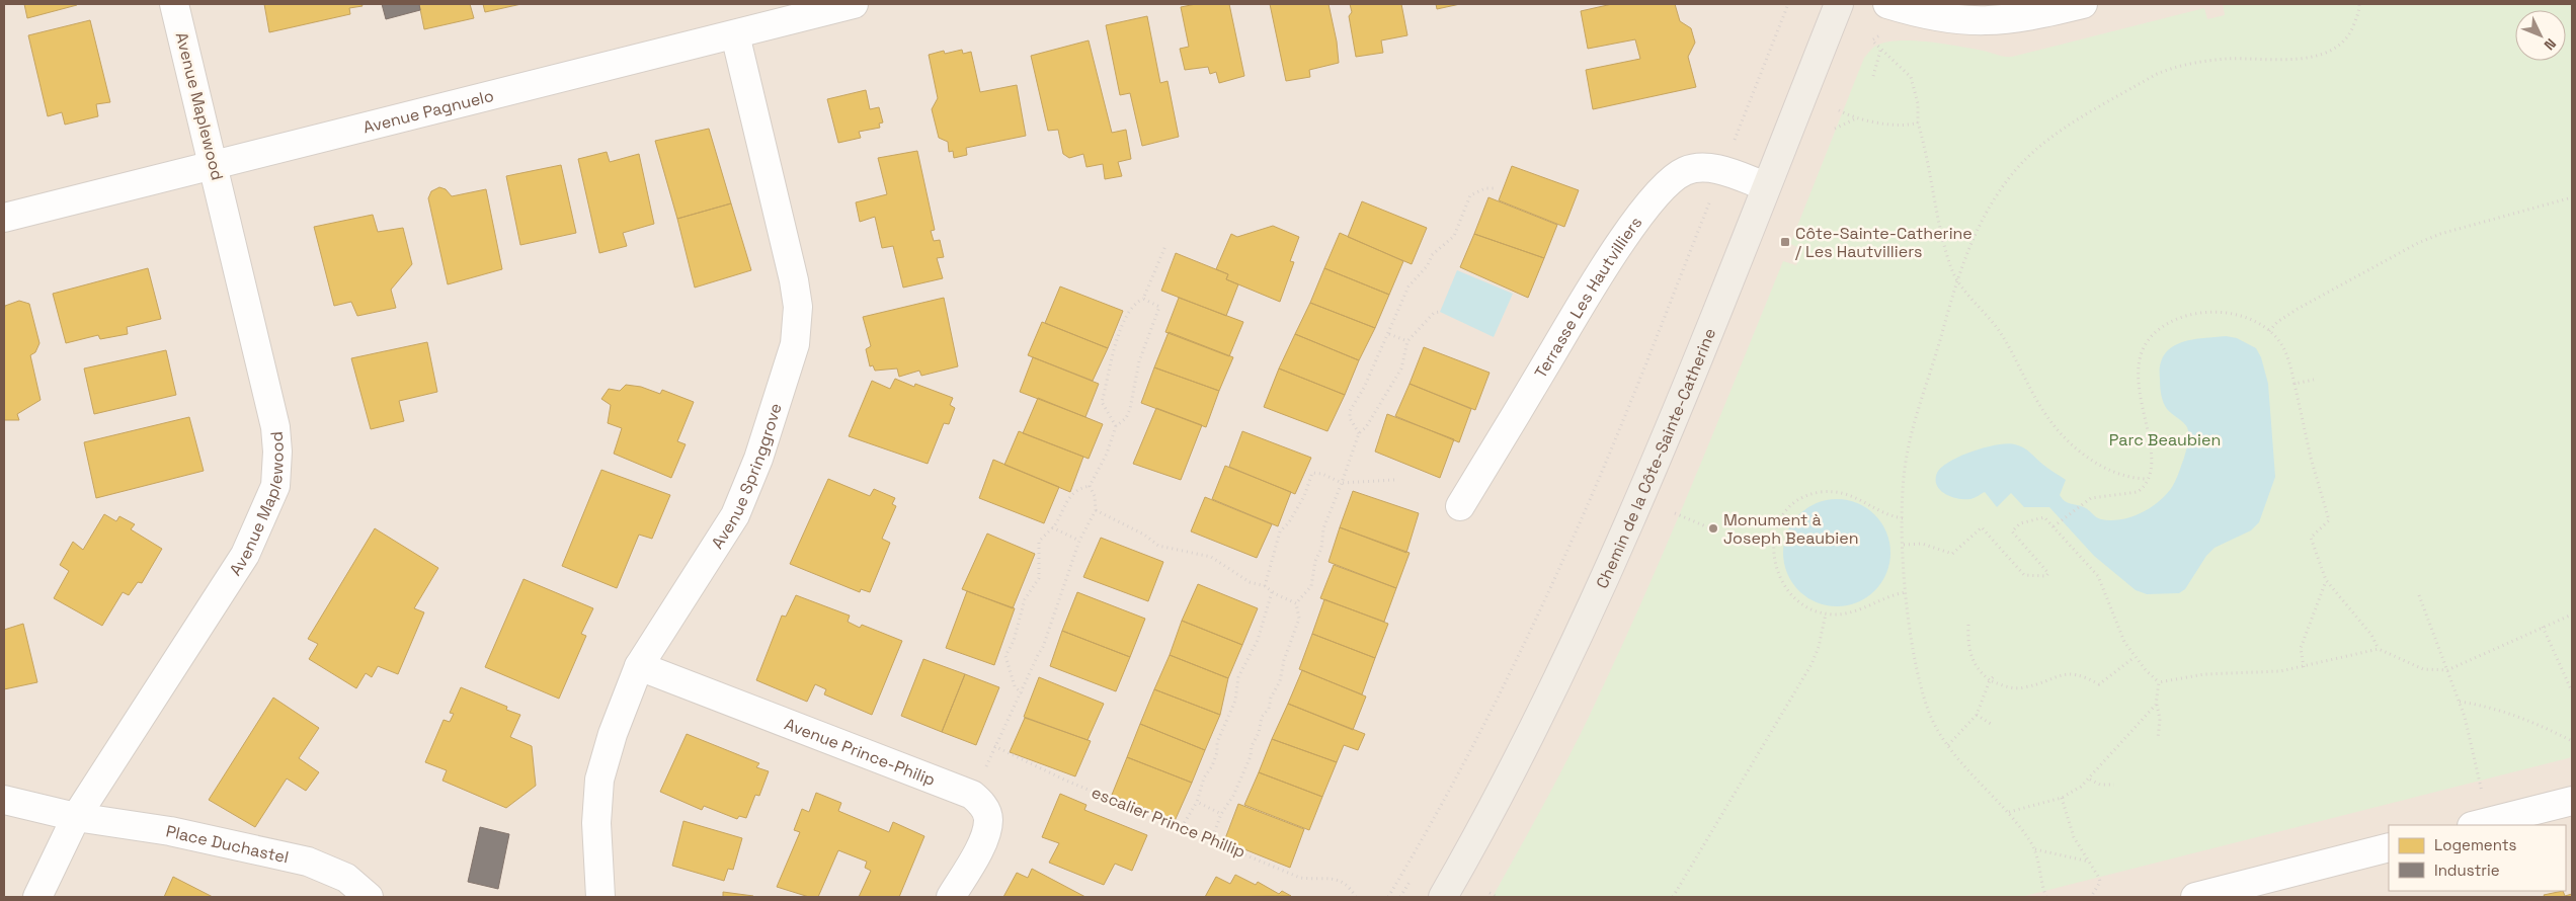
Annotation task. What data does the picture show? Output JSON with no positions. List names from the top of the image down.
{
  "streets": {
    "main road": ["Chemin de la Côte-Sainte-Catherine"],
    "street": [
      "Avenue Maplewood",
      "Avenue Pagnuelo",
      "Terrasse Les Hautvilliers",
      "Avenue Springgrove",
      "Avenue Prince-Philip",
      "Place Duchastel"
    ],
    "path": ["escalier Prince Phillip"]
  },
  "crossings": [
    ["Avenue Maplewood", "Avenue Pagnuelo"],
    ["Avenue Maplewood", "Place Duchastel"],
    ["Avenue Pagnuelo", "Avenue Springgrove"],
    ["Terrasse Les Hautvilliers", "Chemin de la Côte-Sainte-Catherine"],
    ["Avenue Springgrove", "Avenue Prince-Philip"]
  ],
  "parks": ["Parc Beaubien"],
  "places": {
    "transit": ["Côte-Sainte-Catherine / Les Hautvilliers"],
    "other": ["Monument à Joseph Beaubien"]
  },
  "legend": ["Logements", "Industrie"],
  "north": "bottom right"
}
